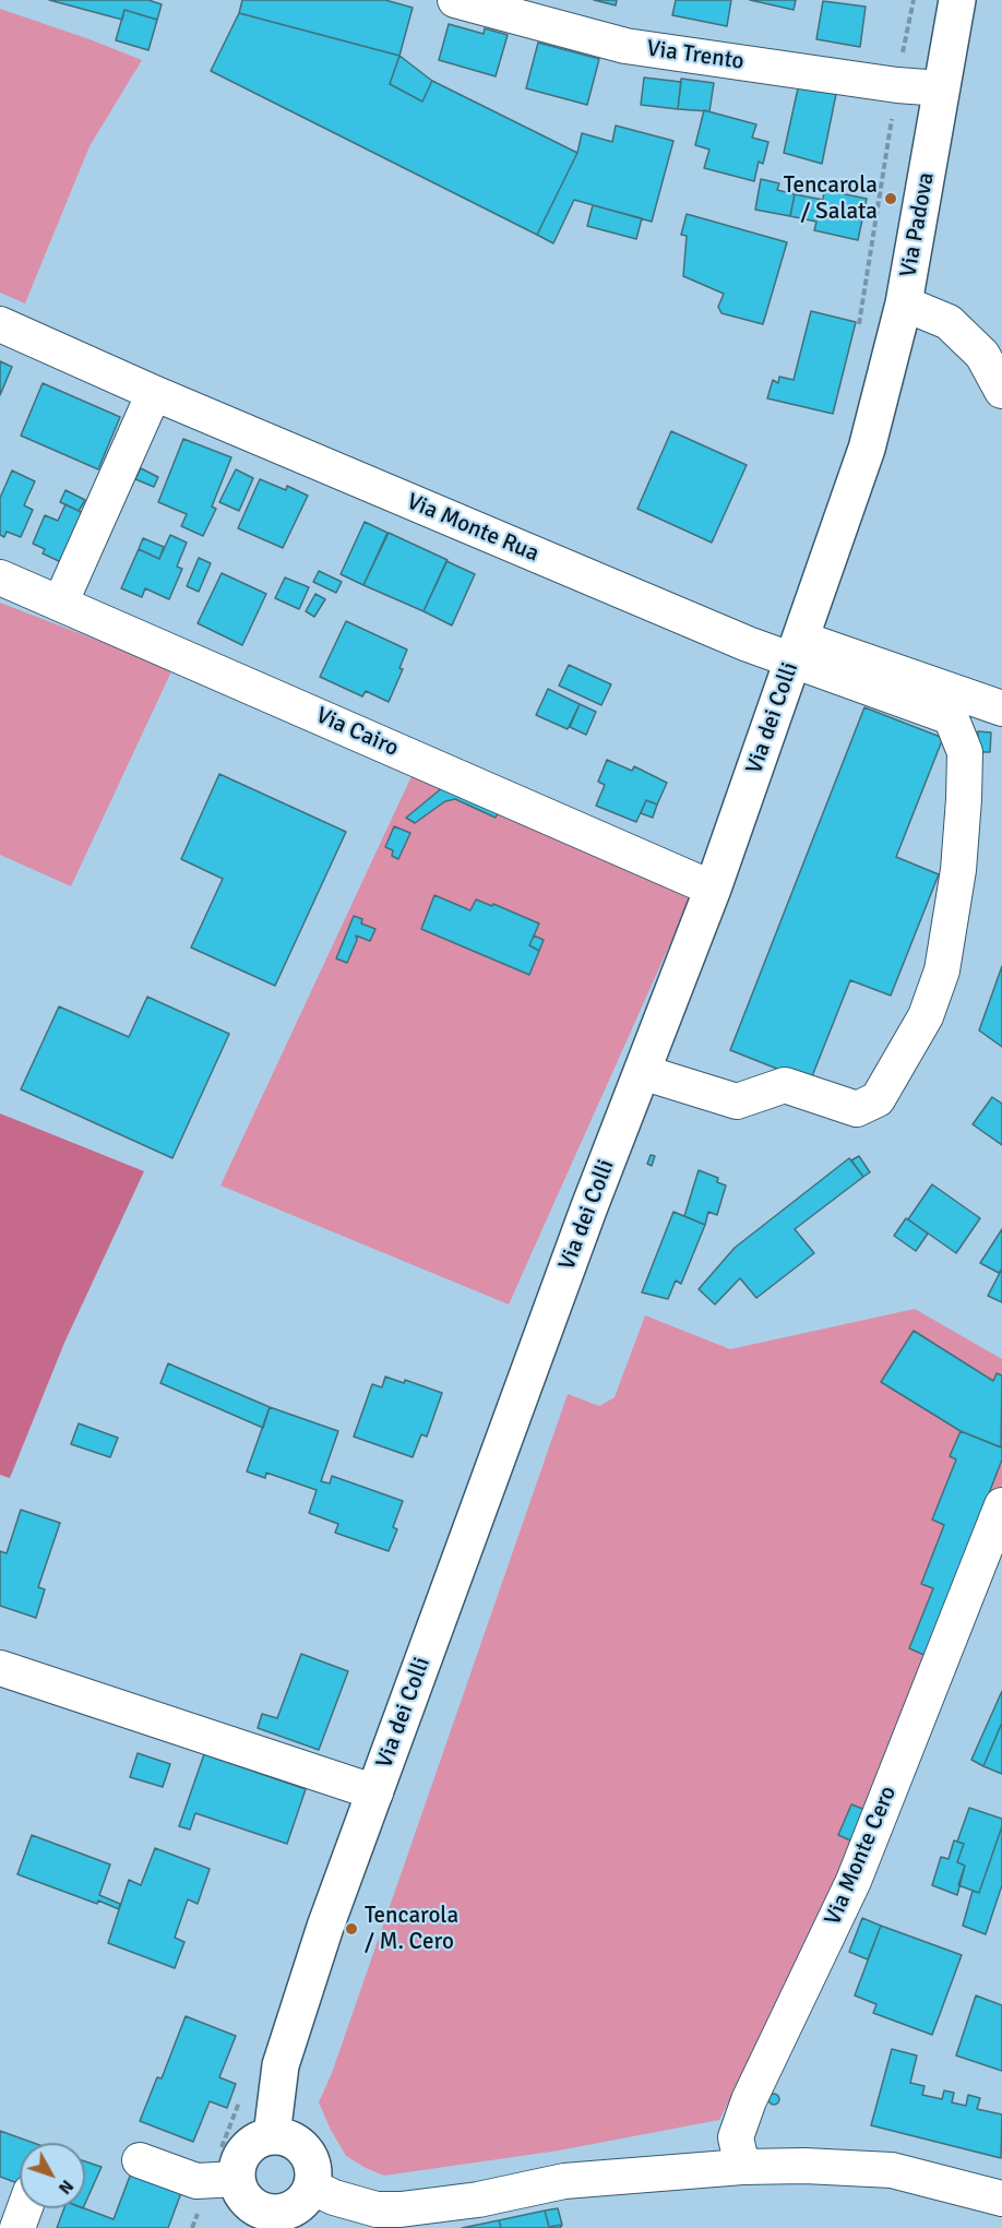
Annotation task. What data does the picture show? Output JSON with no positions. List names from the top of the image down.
{
  "streets": {
    "main road": ["Via Padova", "Via dei Colli"],
    "street": [
      "Via Trento",
      "Via Monte Rua",
      "Via Cairo",
      "Via Monte Cero"
    ]
  },
  "crossings": [
    ["Via Trento", "Via Padova"],
    ["Via Padova", "Via dei Colli"],
    ["Via Monte Rua", "Via dei Colli"],
    ["Via dei Colli", "Via Cairo"]
  ],
  "places": ["Tencarola / Salata", "Tencarola / M. Cero"],
  "north": "bottom right"
}
